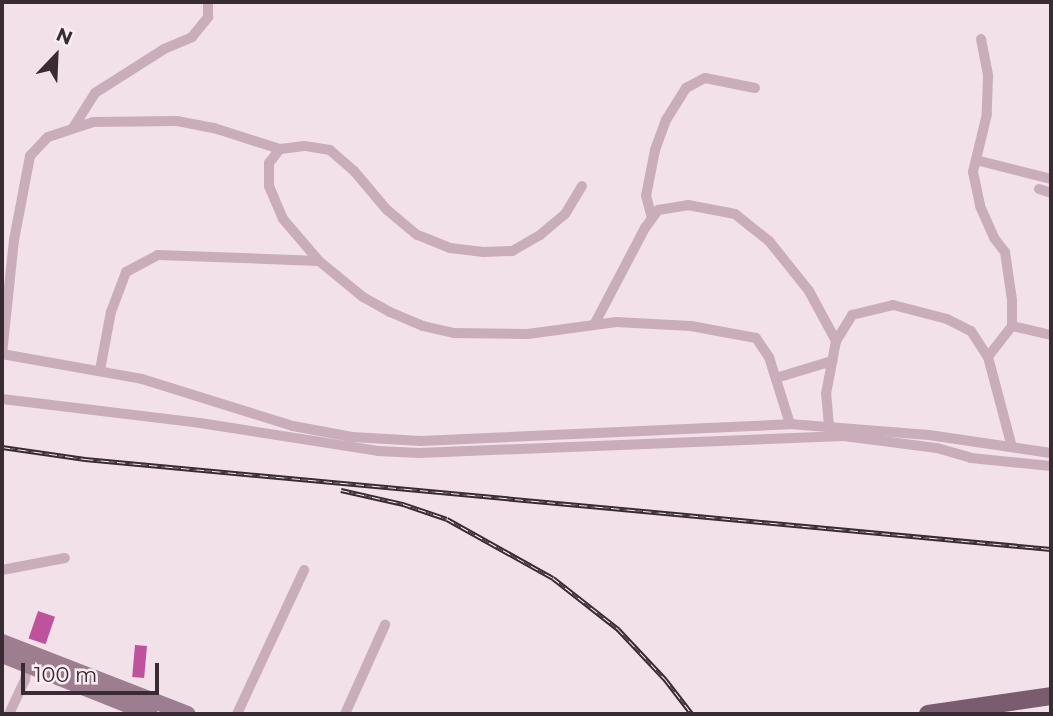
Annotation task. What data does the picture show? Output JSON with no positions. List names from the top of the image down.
{
  "scale_bar": "100 m",
  "north": "top right"
}
